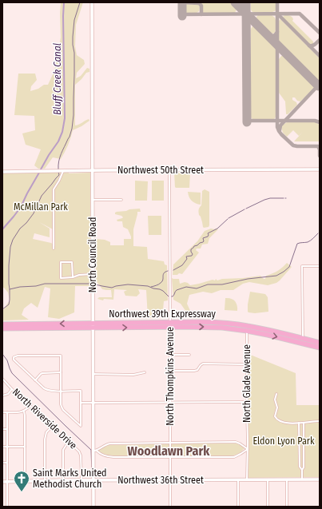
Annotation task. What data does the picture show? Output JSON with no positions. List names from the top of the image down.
{
  "streets": {
    "highway": ["Northwest 39th Expressway"],
    "street": [
      "Northwest 50th Street",
      "North Council Road",
      "North Thompkins Avenue",
      "North Glade Avenue",
      "North Riverside Drive",
      "Northwest 36th Street"
    ]
  },
  "crossings": [
    ["Northwest 50th Street", "North Council Road"],
    ["Northwest 50th Street", "North Thompkins Avenue"],
    ["North Council Road", "Northwest 39th Expressway"],
    ["North Council Road", "Northwest 36th Street"],
    ["Northwest 39th Expressway", "North Thompkins Avenue"],
    ["Northwest 39th Expressway", "North Glade Avenue"],
    ["North Thompkins Avenue", "Northwest 36th Street"],
    ["North Glade Avenue", "Northwest 36th Street"],
    ["North Riverside Drive", "Northwest 36th Street"]
  ],
  "districts": ["Woodlawn Park"],
  "water": ["Bluff Creek Canal"],
  "parks": ["McMillan Park", "Eldon Lyon Park"],
  "places": {
    "church": ["Saint Marks United Methodist Church"]
  }
}
